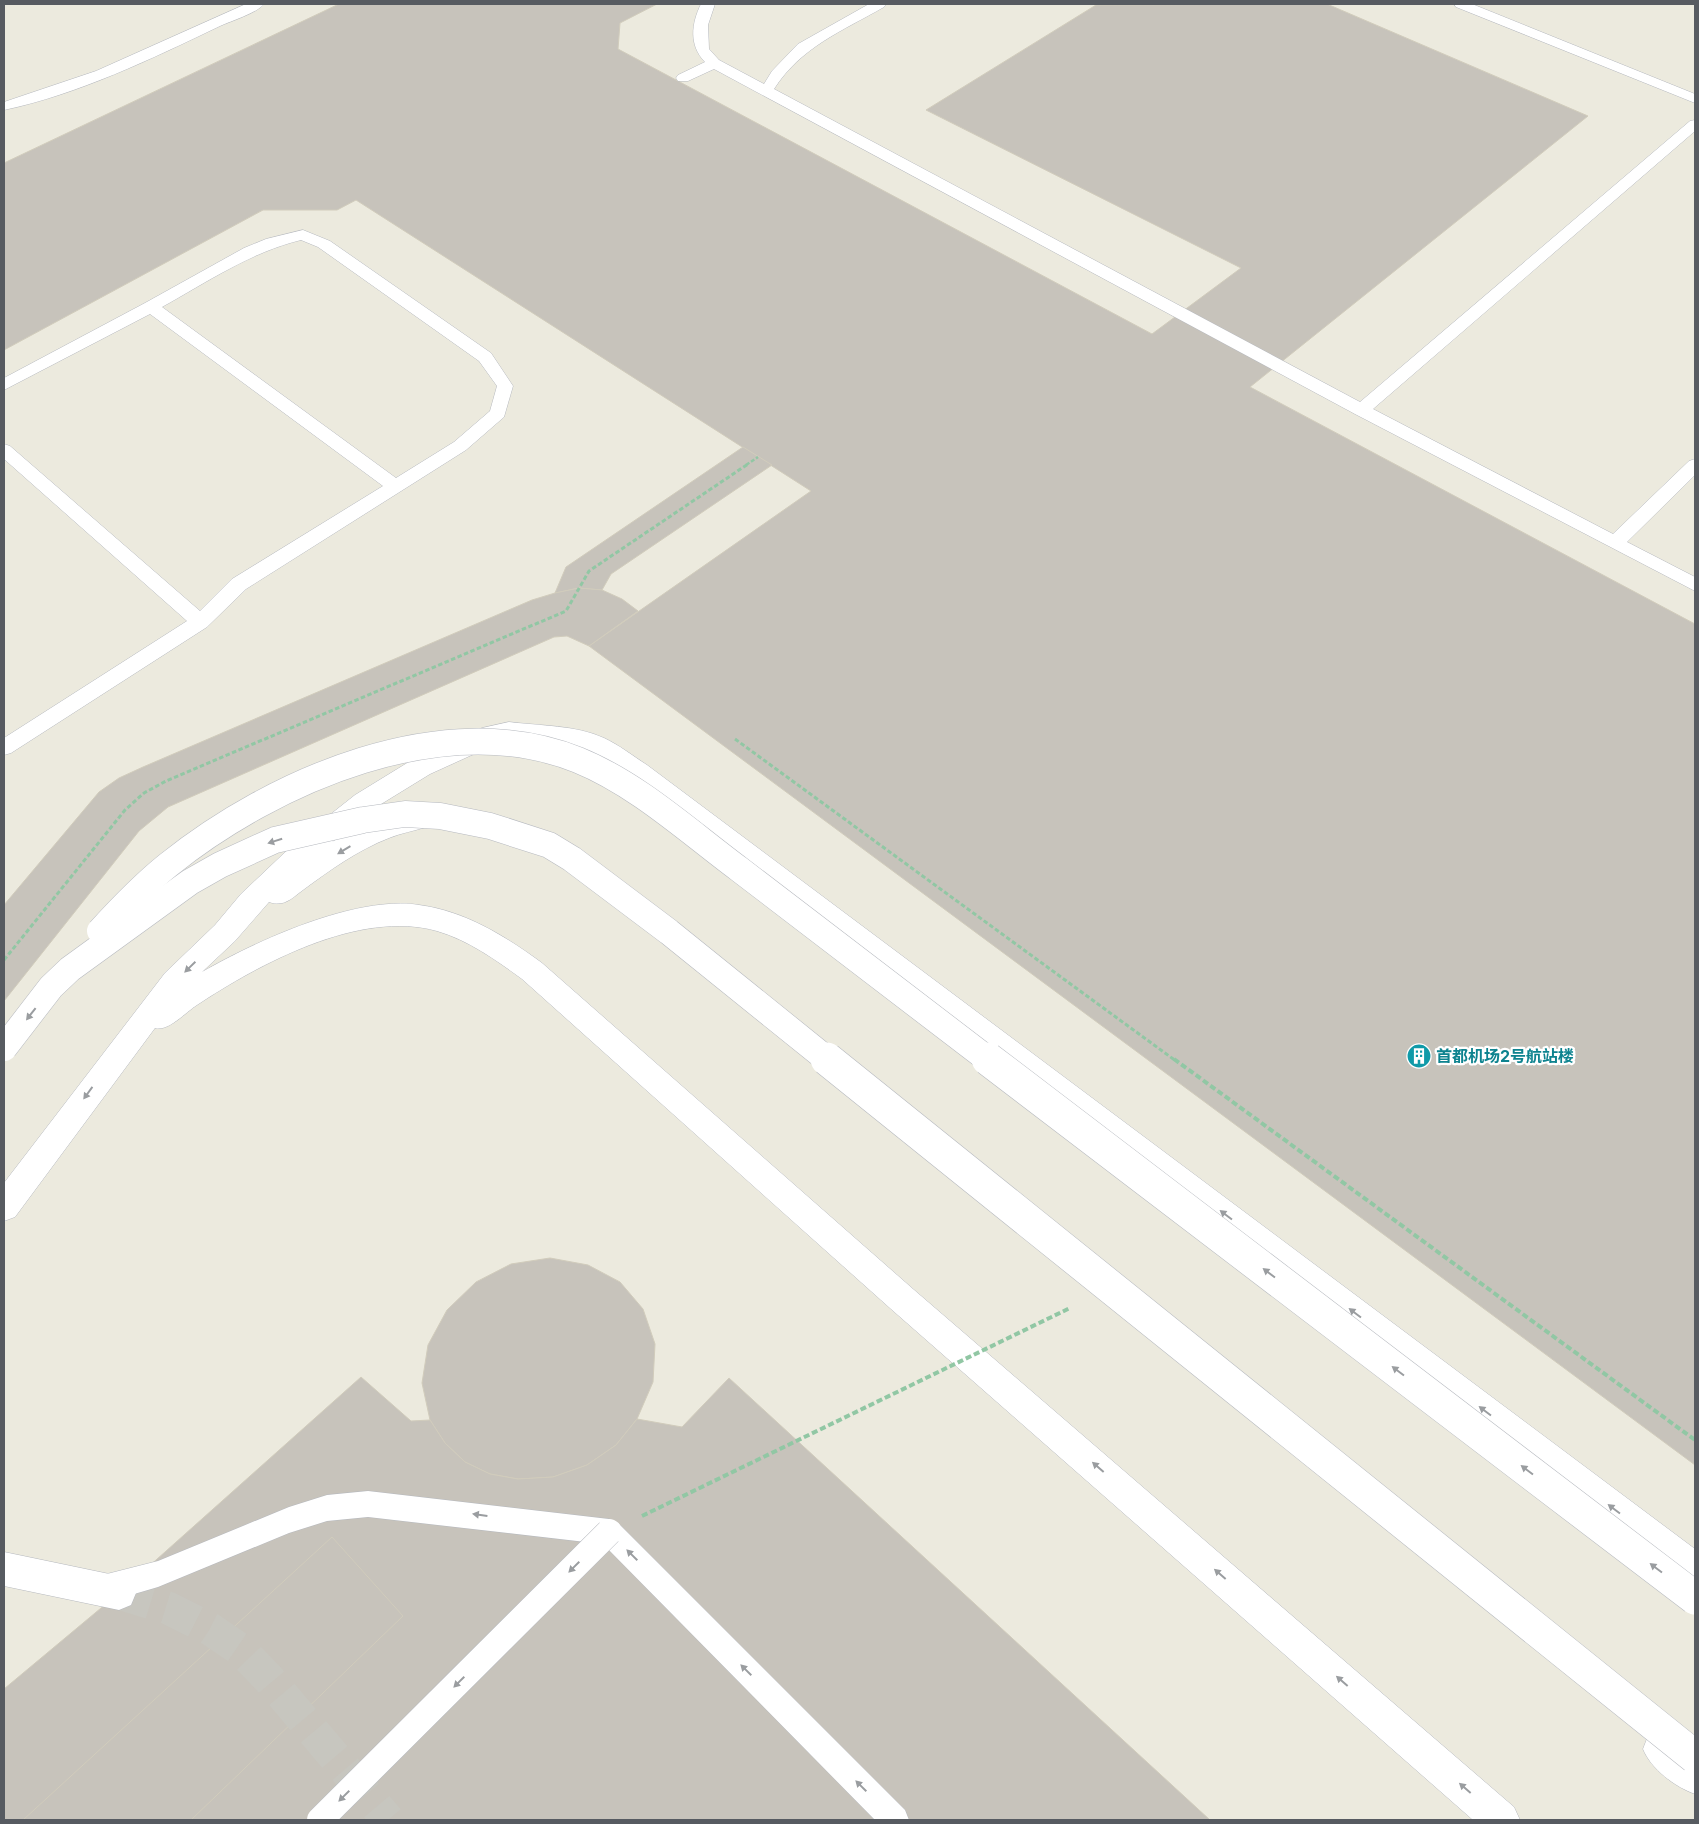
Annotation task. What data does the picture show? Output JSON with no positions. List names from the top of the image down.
{
  "places": {
    "building": ["首都机场2号航站楼"]
  }
}
